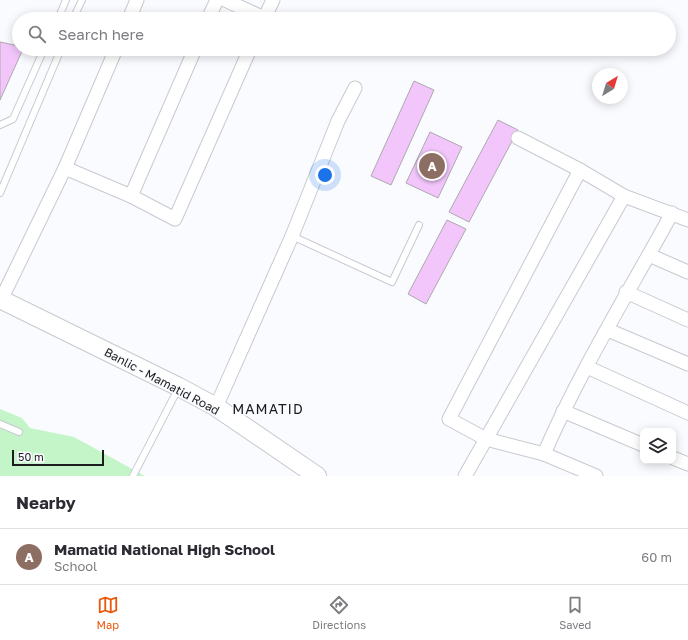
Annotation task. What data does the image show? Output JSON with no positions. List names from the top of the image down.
{
  "streets": {
    "main road": ["Banlic - Mamatid Road"]
  },
  "districts": ["MAMATID"],
  "scale_bar": "50 m",
  "north": "top right",
  "page": {
    "search": "Search here",
    "pins": "A",
    "scale": "50 m",
    "heading": "Nearby",
    "list": [
      {
        "mark": "A",
        "name": "Mamatid National High School",
        "note": "School",
        "value": "60 m"
      }
    ],
    "nav": ["Map", "Directions", "Saved"]
  }
}
